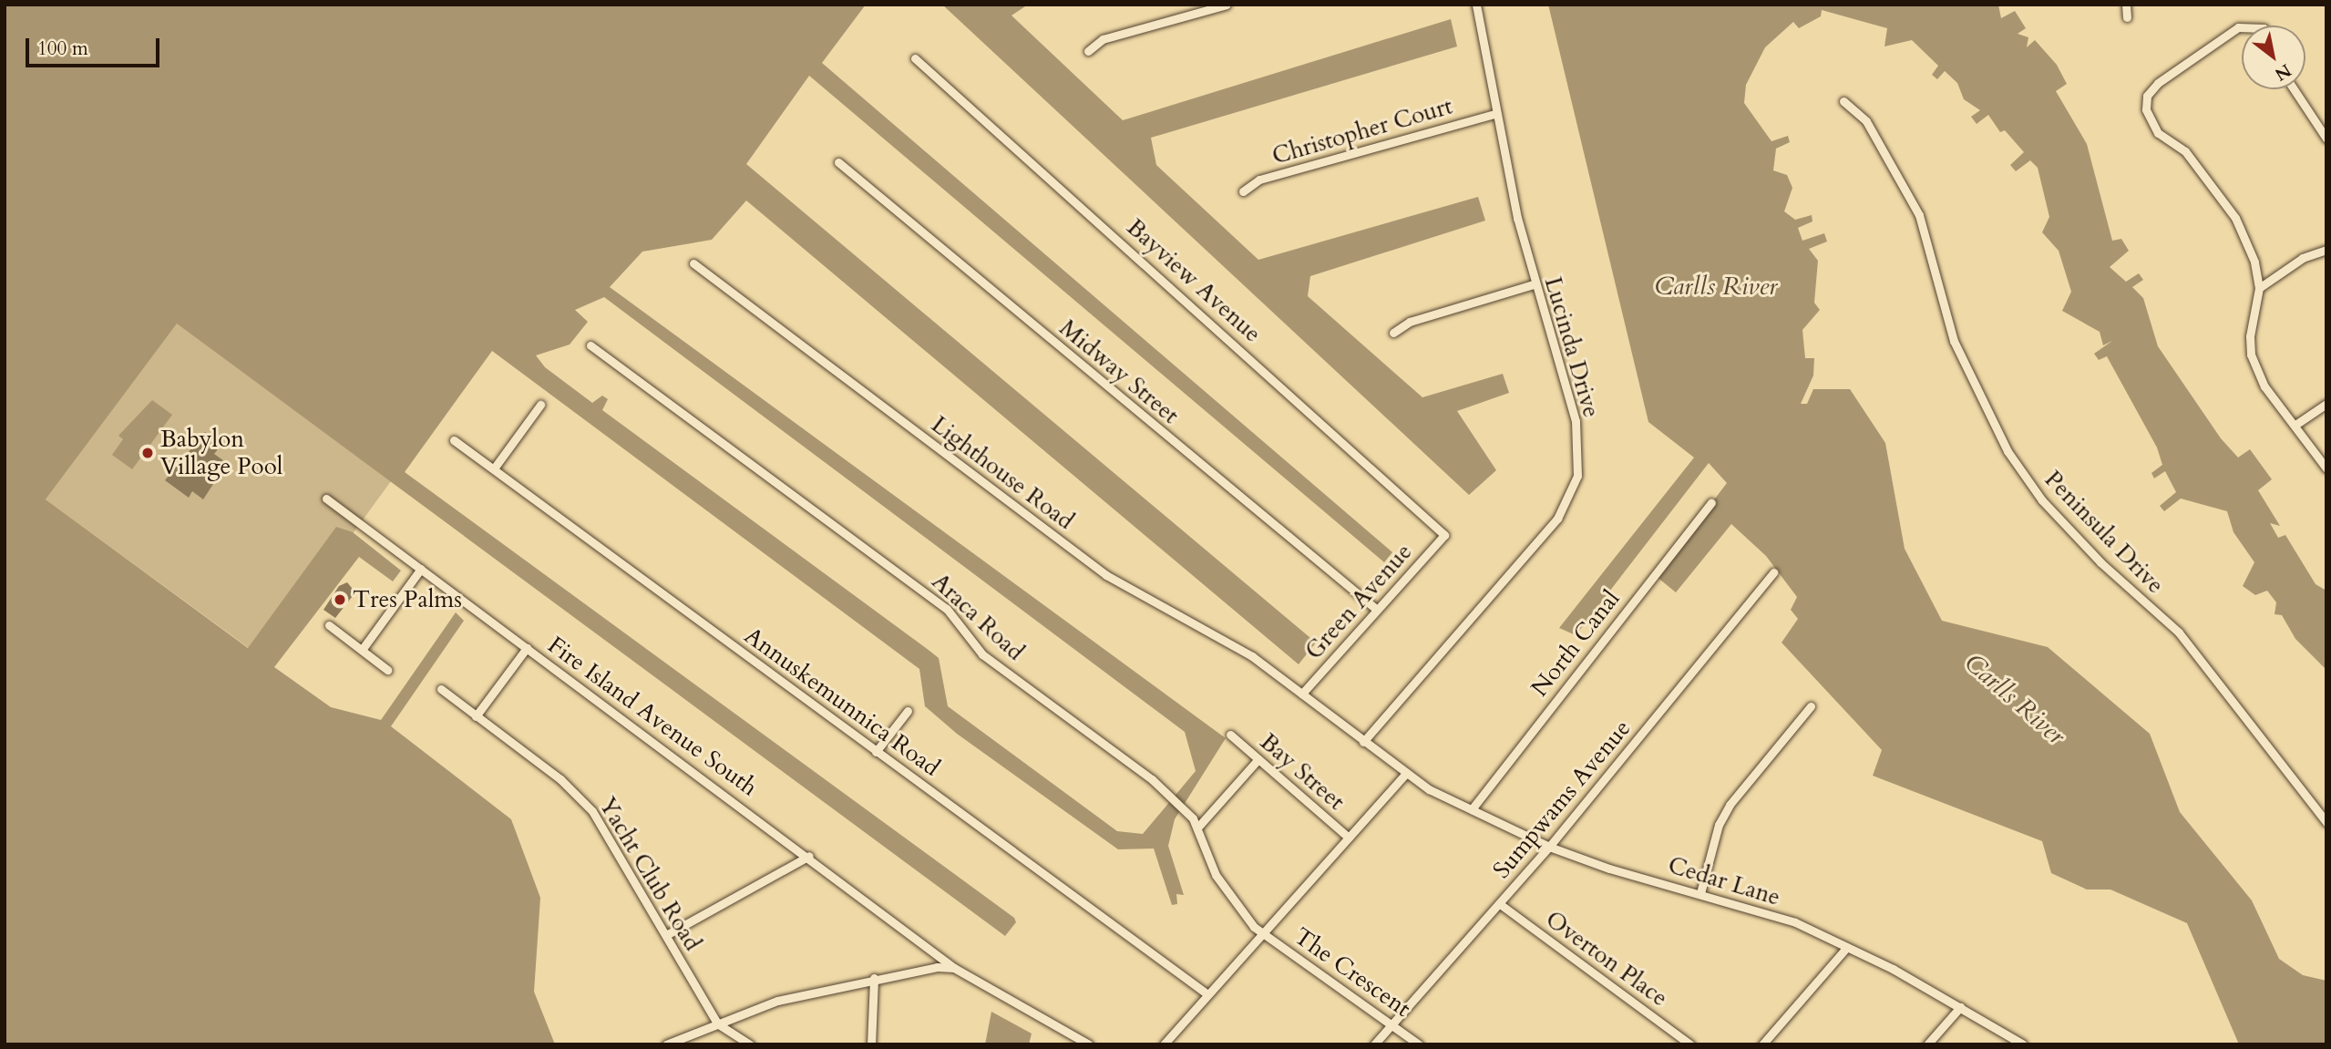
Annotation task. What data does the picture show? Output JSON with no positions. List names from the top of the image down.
{
  "streets": {
    "street": [
      "Christopher Court",
      "Bayview Avenue",
      "Lucinda Drive",
      "Midway Street",
      "Lighthouse Road",
      "Peninsula Drive",
      "Green Avenue",
      "Araca Road",
      "North Canal",
      "Annuskemunnica Road",
      "Fire Island Avenue South",
      "Bay Street",
      "Sumpwams Avenue",
      "Yacht Club Road",
      "Cedar Lane",
      "Overton Place",
      "The Crescent"
    ]
  },
  "crossings": [
    ["Christopher Court", "Lucinda Drive"],
    ["Bayview Avenue", "Green Avenue"],
    ["Lucinda Drive", "Cedar Lane"],
    ["Midway Street", "Green Avenue"],
    ["Lighthouse Road", "Green Avenue"],
    ["Lighthouse Road", "Cedar Lane"],
    ["Green Avenue", "Cedar Lane"],
    ["Araca Road", "The Crescent"],
    ["North Canal", "Cedar Lane"],
    ["Sumpwams Avenue", "Cedar Lane"],
    ["Sumpwams Avenue", "Overton Place"],
    ["Sumpwams Avenue", "The Crescent"]
  ],
  "water": ["Carlls River"],
  "places": ["Babylon Village Pool", "Tres Palms"],
  "scale_bar": "100 m",
  "north": "bottom right"
}
